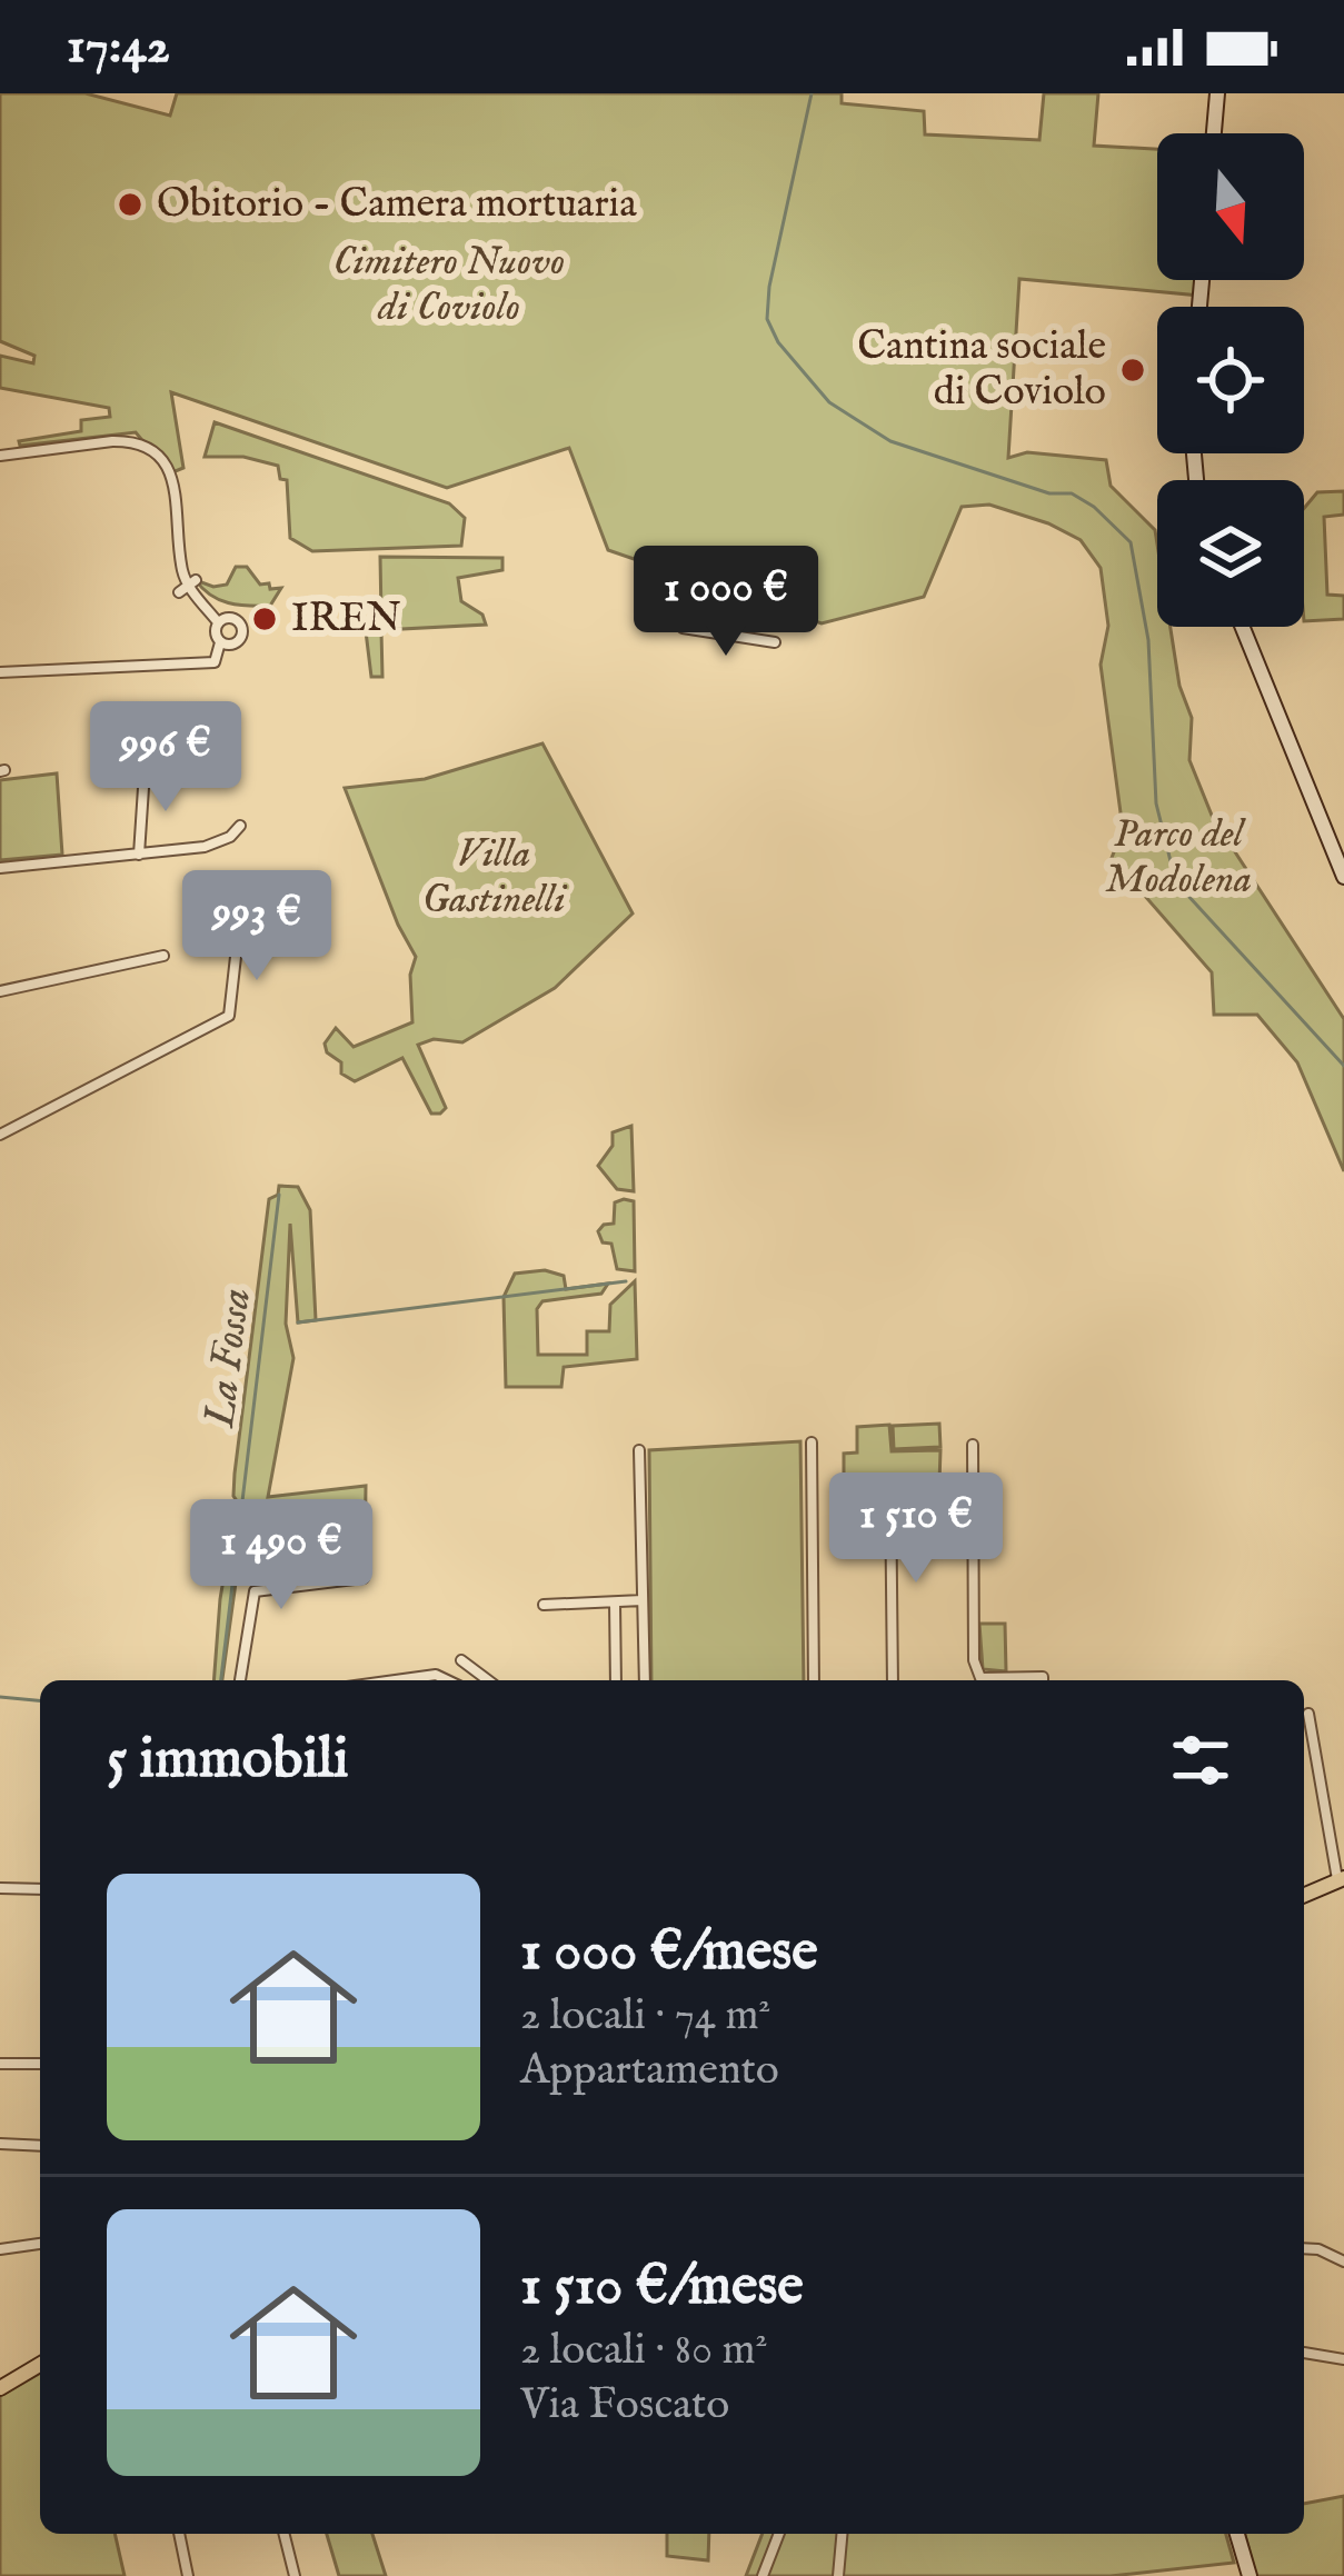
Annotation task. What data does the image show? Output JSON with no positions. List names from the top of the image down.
{
  "water": ["La Fossa"],
  "parks": ["Cimitero Nuovo di Coviolo", "Parco del Modolena", "Villa Gastinelli"],
  "places": ["Obitorio - Camera mortuaria", "Cantina sociale di Coviolo", "IREN"],
  "north": "bottom",
  "page": {
    "status": "17:42",
    "price": [
      "1 000 €",
      "996 €",
      "993 €",
      "1 510 €",
      "1 490 €"
    ],
    "heading": "5 immobili",
    "list": [
      {
        "name": "1 000 €/mese",
        "note": "2 locali · 74 m² · Appartamento"
      },
      {
        "name": "1 510 €/mese",
        "note": "2 locali · 80 m² · Via Foscato"
      }
    ]
  }
}
